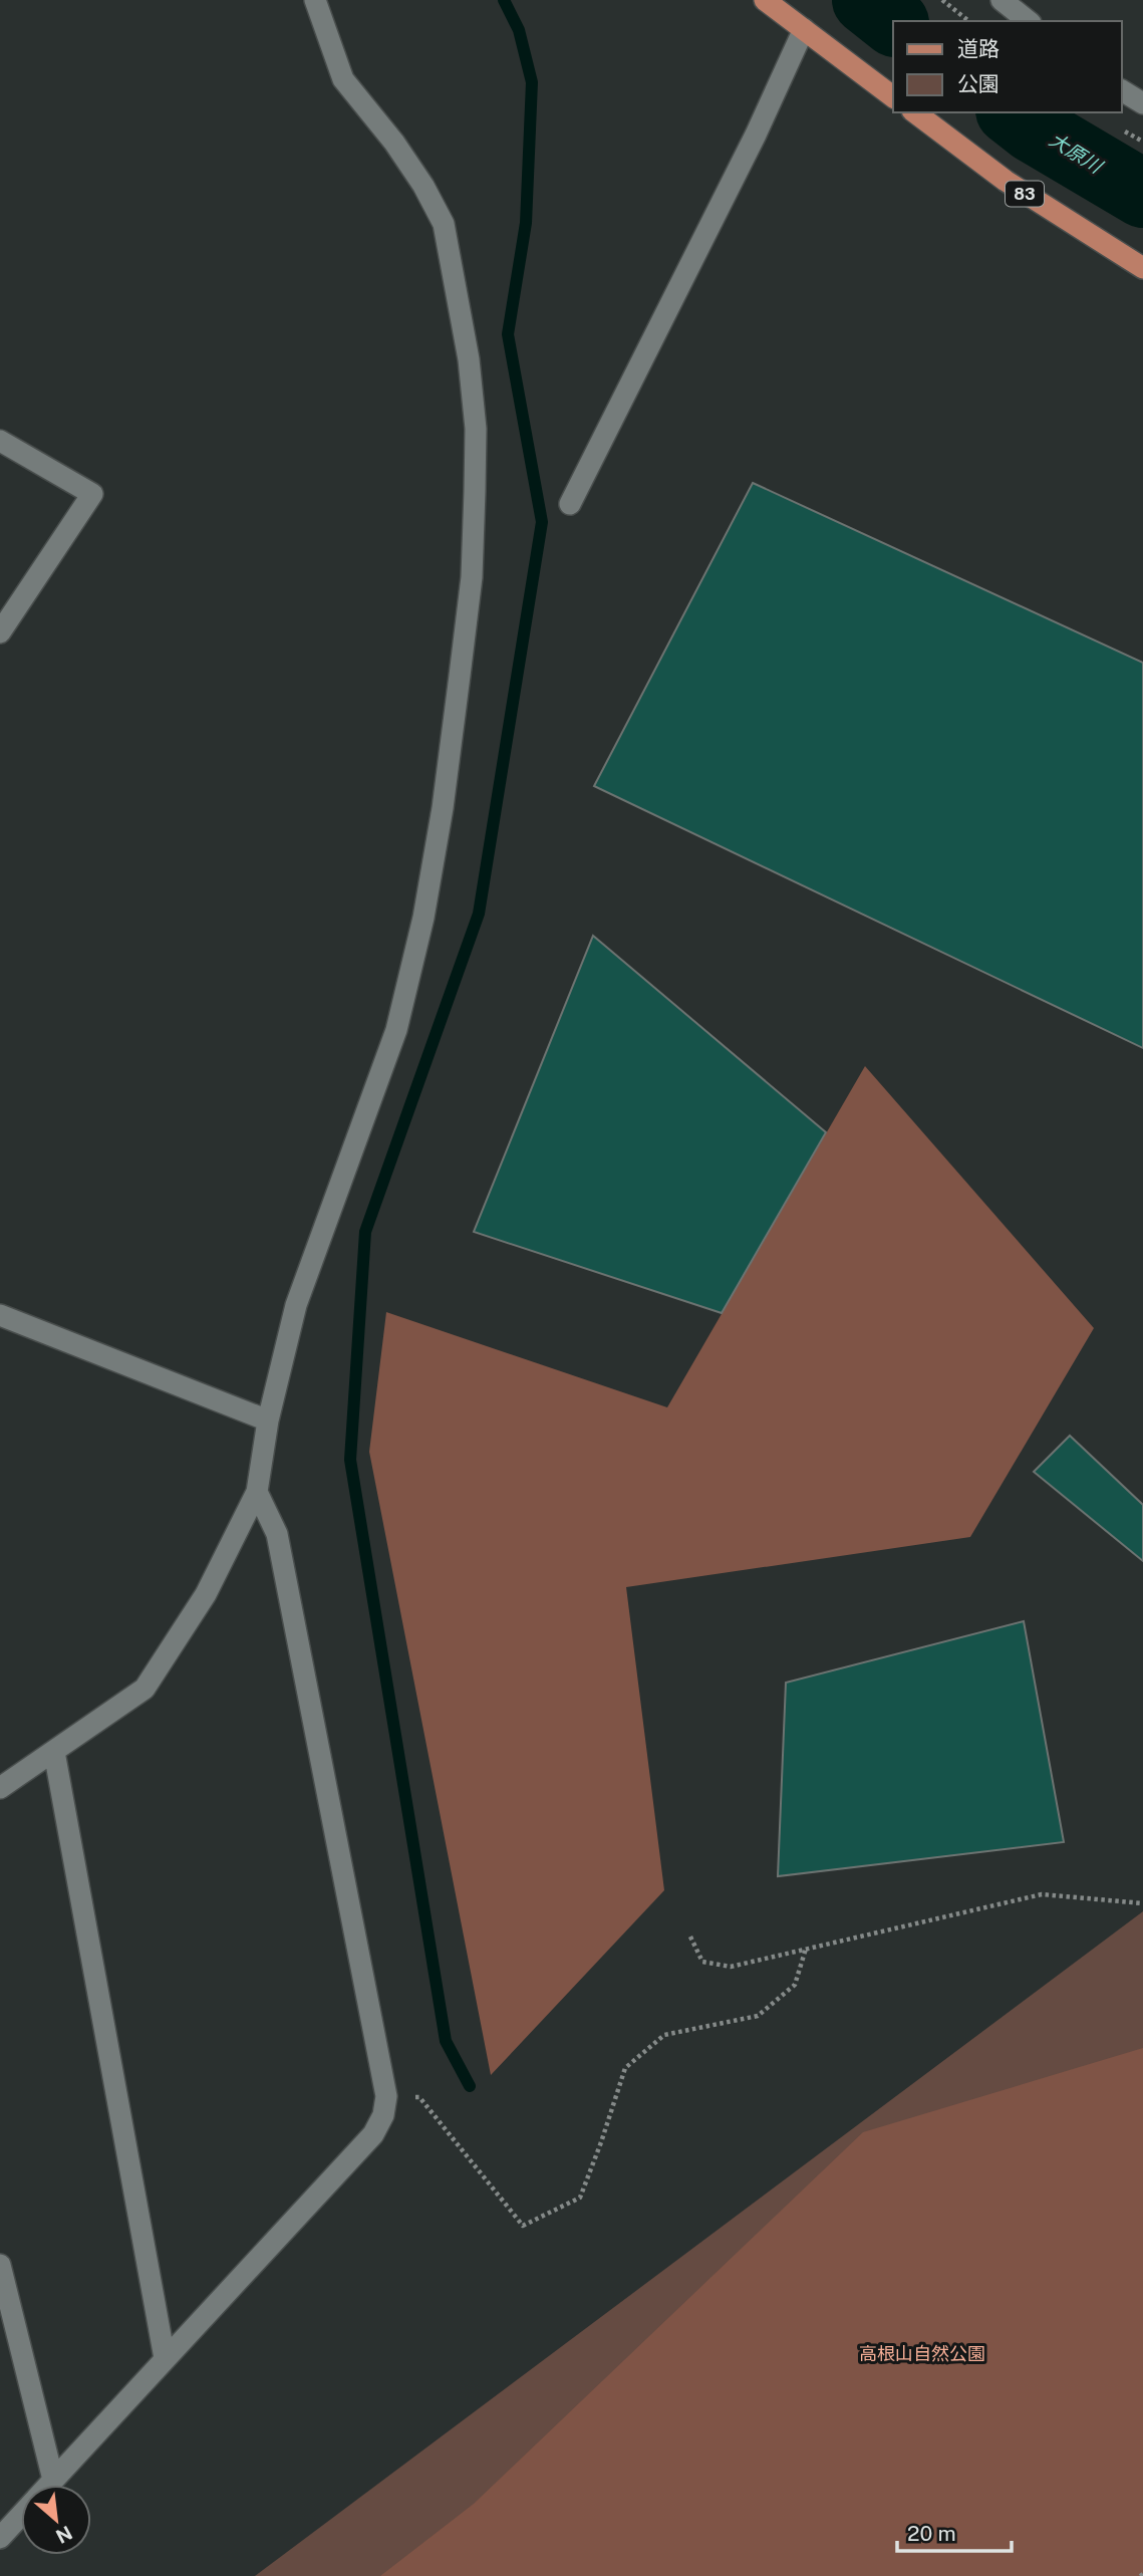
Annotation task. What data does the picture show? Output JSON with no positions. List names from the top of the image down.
{
  "streets": {
    "main road": ["83"]
  },
  "water": ["大原川"],
  "parks": ["高根山自然公園"],
  "legend": ["道路", "公園"],
  "scale_bar": "20 m",
  "north": "bottom right"
}
